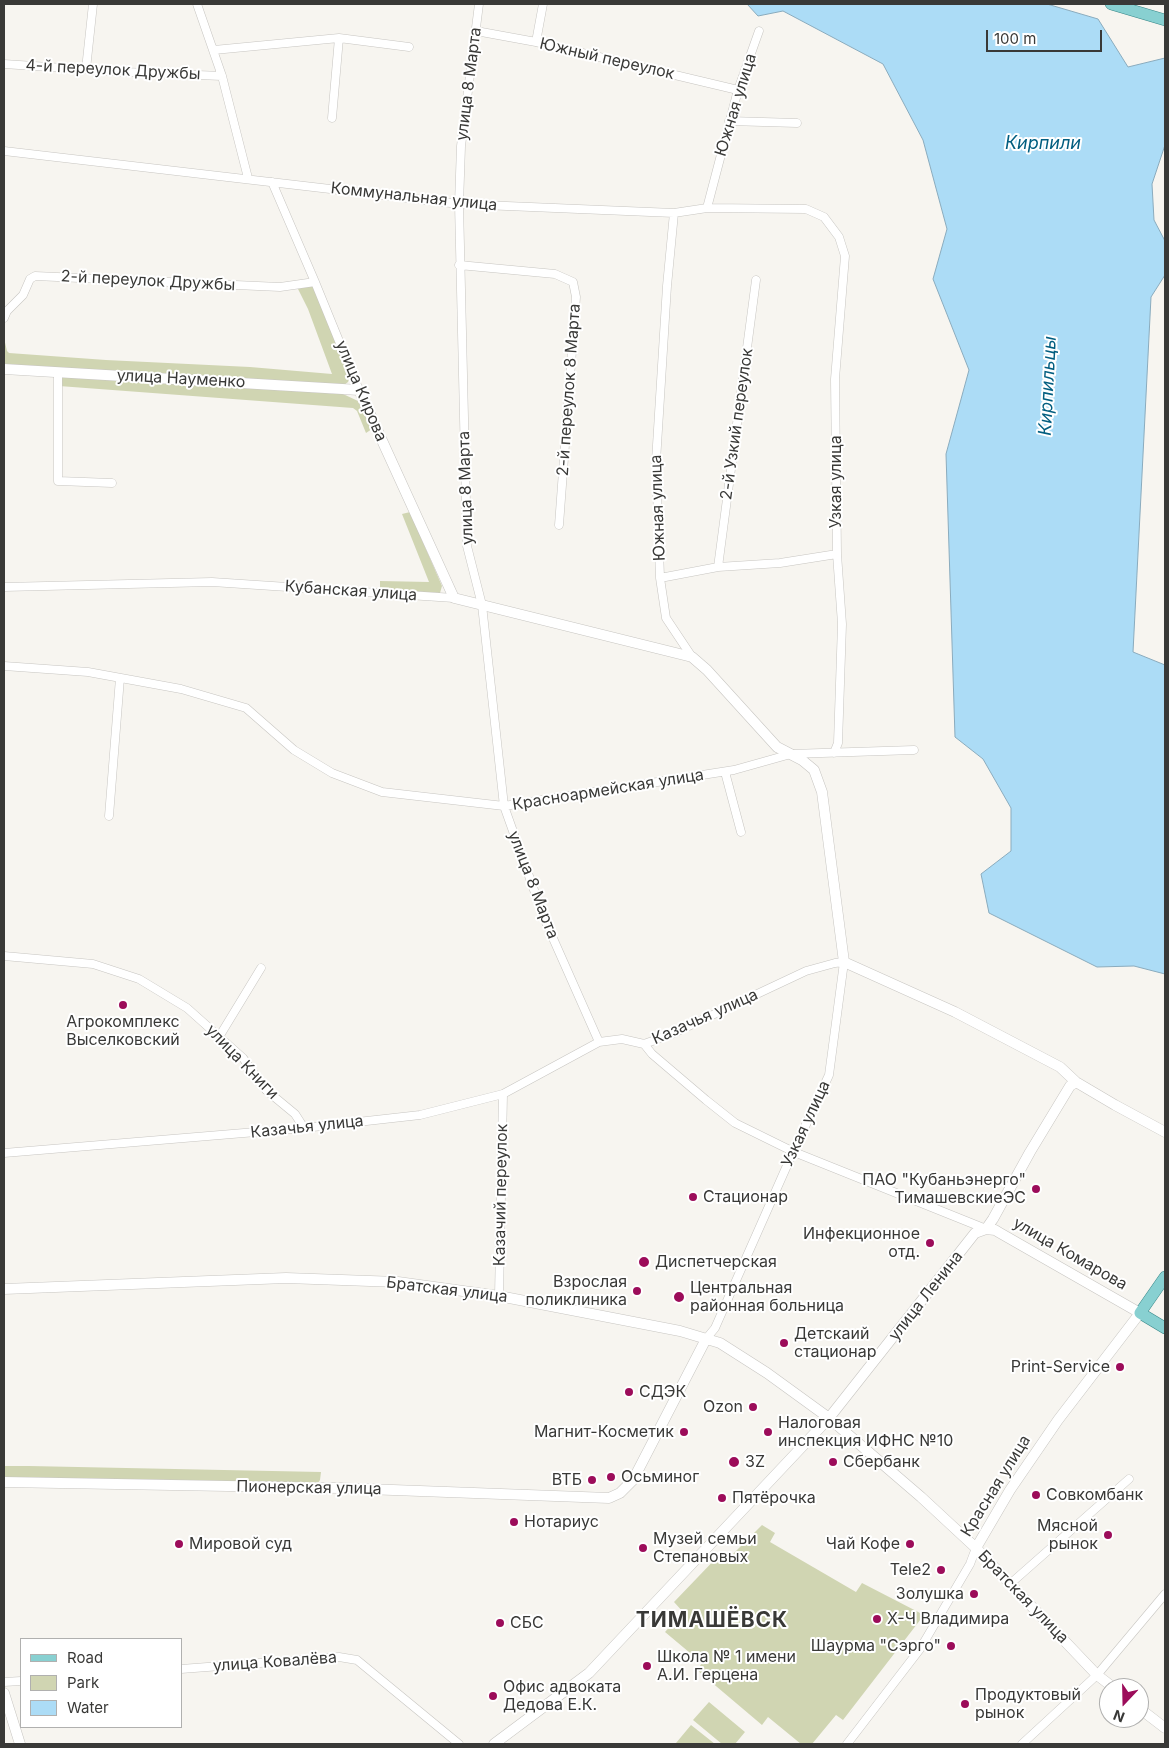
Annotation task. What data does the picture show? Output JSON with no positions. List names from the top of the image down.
{
  "streets": {
    "main road": [
      "Южная улица",
      "улица Науменко",
      "улица Кирова",
      "Узкая улица",
      "Кубанская улица",
      "улица Комарова",
      "Братская улица",
      "улица Ленина",
      "Красная улица",
      "Пионерская улица"
    ],
    "street": [
      "Южный переулок",
      "4-й переулок Дружбы",
      "улица 8 Марта",
      "Коммунальная улица",
      "2-й переулок Дружбы",
      "2-й переулок 8 Марта",
      "2-й Узкий переулок",
      "Красноармейская улица",
      "Казачья улица",
      "улица Книги",
      "Казачий переулок",
      "улица Ковалёва"
    ]
  },
  "crossings": [
    ["Южный переулок", "улица 8 Марта"],
    ["Южный переулок", "Южная улица"],
    ["улица 8 Марта", "Коммунальная улица"],
    ["улица 8 Марта", "2-й переулок 8 Марта"],
    ["улица 8 Марта", "Кубанская улица"],
    ["улица 8 Марта", "Красноармейская улица"],
    ["улица 8 Марта", "Казачья улица"],
    ["Южная улица", "Коммунальная улица"],
    ["Южная улица", "Узкая улица"],
    ["Южная улица", "Кубанская улица"],
    ["Южная улица", "Красноармейская улица"],
    ["Коммунальная улица", "улица Кирова"],
    ["Коммунальная улица", "Узкая улица"],
    ["2-й переулок Дружбы", "улица Кирова"],
    ["улица Науменко", "улица Кирова"],
    ["улица Кирова", "Кубанская улица"],
    ["Узкая улица", "Красноармейская улица"],
    ["Узкая улица", "Казачья улица"],
    ["Узкая улица", "улица Комарова"],
    ["Узкая улица", "Братская улица"],
    ["Узкая улица", "Пионерская улица"],
    ["Казачья улица", "улица Книги"],
    ["Казачья улица", "Казачий переулок"],
    ["Казачья улица", "улица Комарова"],
    ["Казачий переулок", "Братская улица"],
    ["улица Комарова", "улица Ленина"],
    ["улица Комарова", "Красная улица"],
    ["Братская улица", "улица Ленина"],
    ["Братская улица", "Красная улица"]
  ],
  "districts": ["ТИМАШЁВСК"],
  "water": ["Кирпили", "Кирпильцы"],
  "places": [
    "Агрокомплекс Выселковский",
    "ПАО \"Кубаньэнерго\" ТимашевскиеЭС",
    "Стационар",
    "Инфекционное отд.",
    "Диспетчерская",
    "Взрослая поликлиника",
    "Центральная районная больница",
    "Детскаий стационар",
    "Print-Service",
    "СДЭК",
    "Ozon",
    "Магнит-Косметик",
    "Налоговая инспекция ИФНС №10",
    "3Z",
    "Сбербанк",
    "Осьминог",
    "ВТБ",
    "Совкомбанк",
    "Пятёрочка",
    "Нотариус",
    "Мясной рынок",
    "Мировой суд",
    "Чай Кофе",
    "Музей семьи Степановых",
    "Tele2",
    "Золушка",
    "Х-Ч Владимира",
    "СБС",
    "Шаурма \"Сэрго\"",
    "Школа № 1 имени А.И. Герцена",
    "Офис адвоката Дедова Е.К.",
    "Продуктовый рынок"
  ],
  "legend": ["Road", "Park", "Water"],
  "scale_bar": "100 m",
  "north": "bottom"
}
